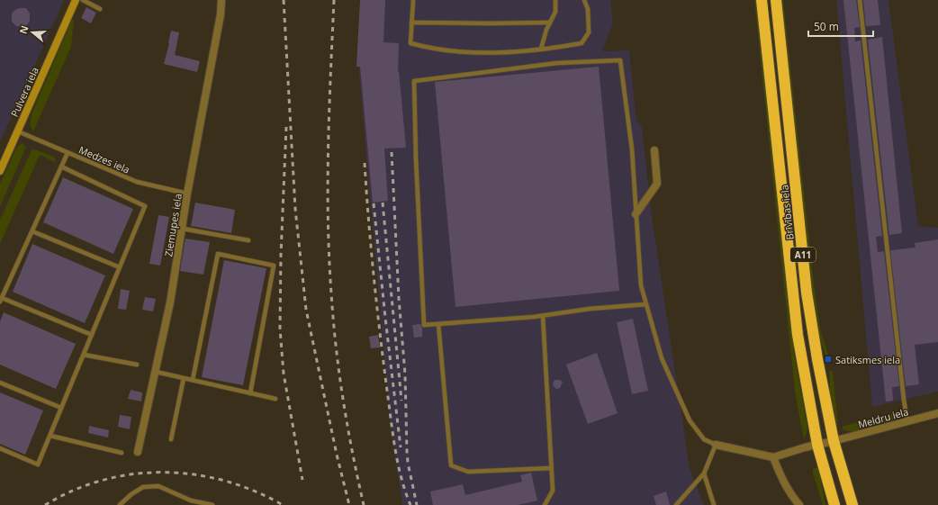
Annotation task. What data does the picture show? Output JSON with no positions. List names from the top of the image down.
{
  "streets": {
    "highway": ["Brīvības iela", "A11"],
    "main road": ["Pulvera iela"],
    "street": ["Ziemupes iela", "Meldru iela"],
    "lane": ["Medzes iela"]
  },
  "crossings": [
    ["Pulvera iela", "Medzes iela"],
    ["Medzes iela", "Ziemupes iela"],
    ["Brīvības iela", "Meldru iela"]
  ],
  "places": {
    "transit": ["Satiksmes iela"]
  },
  "scale_bar": "50 m",
  "north": "left"
}
